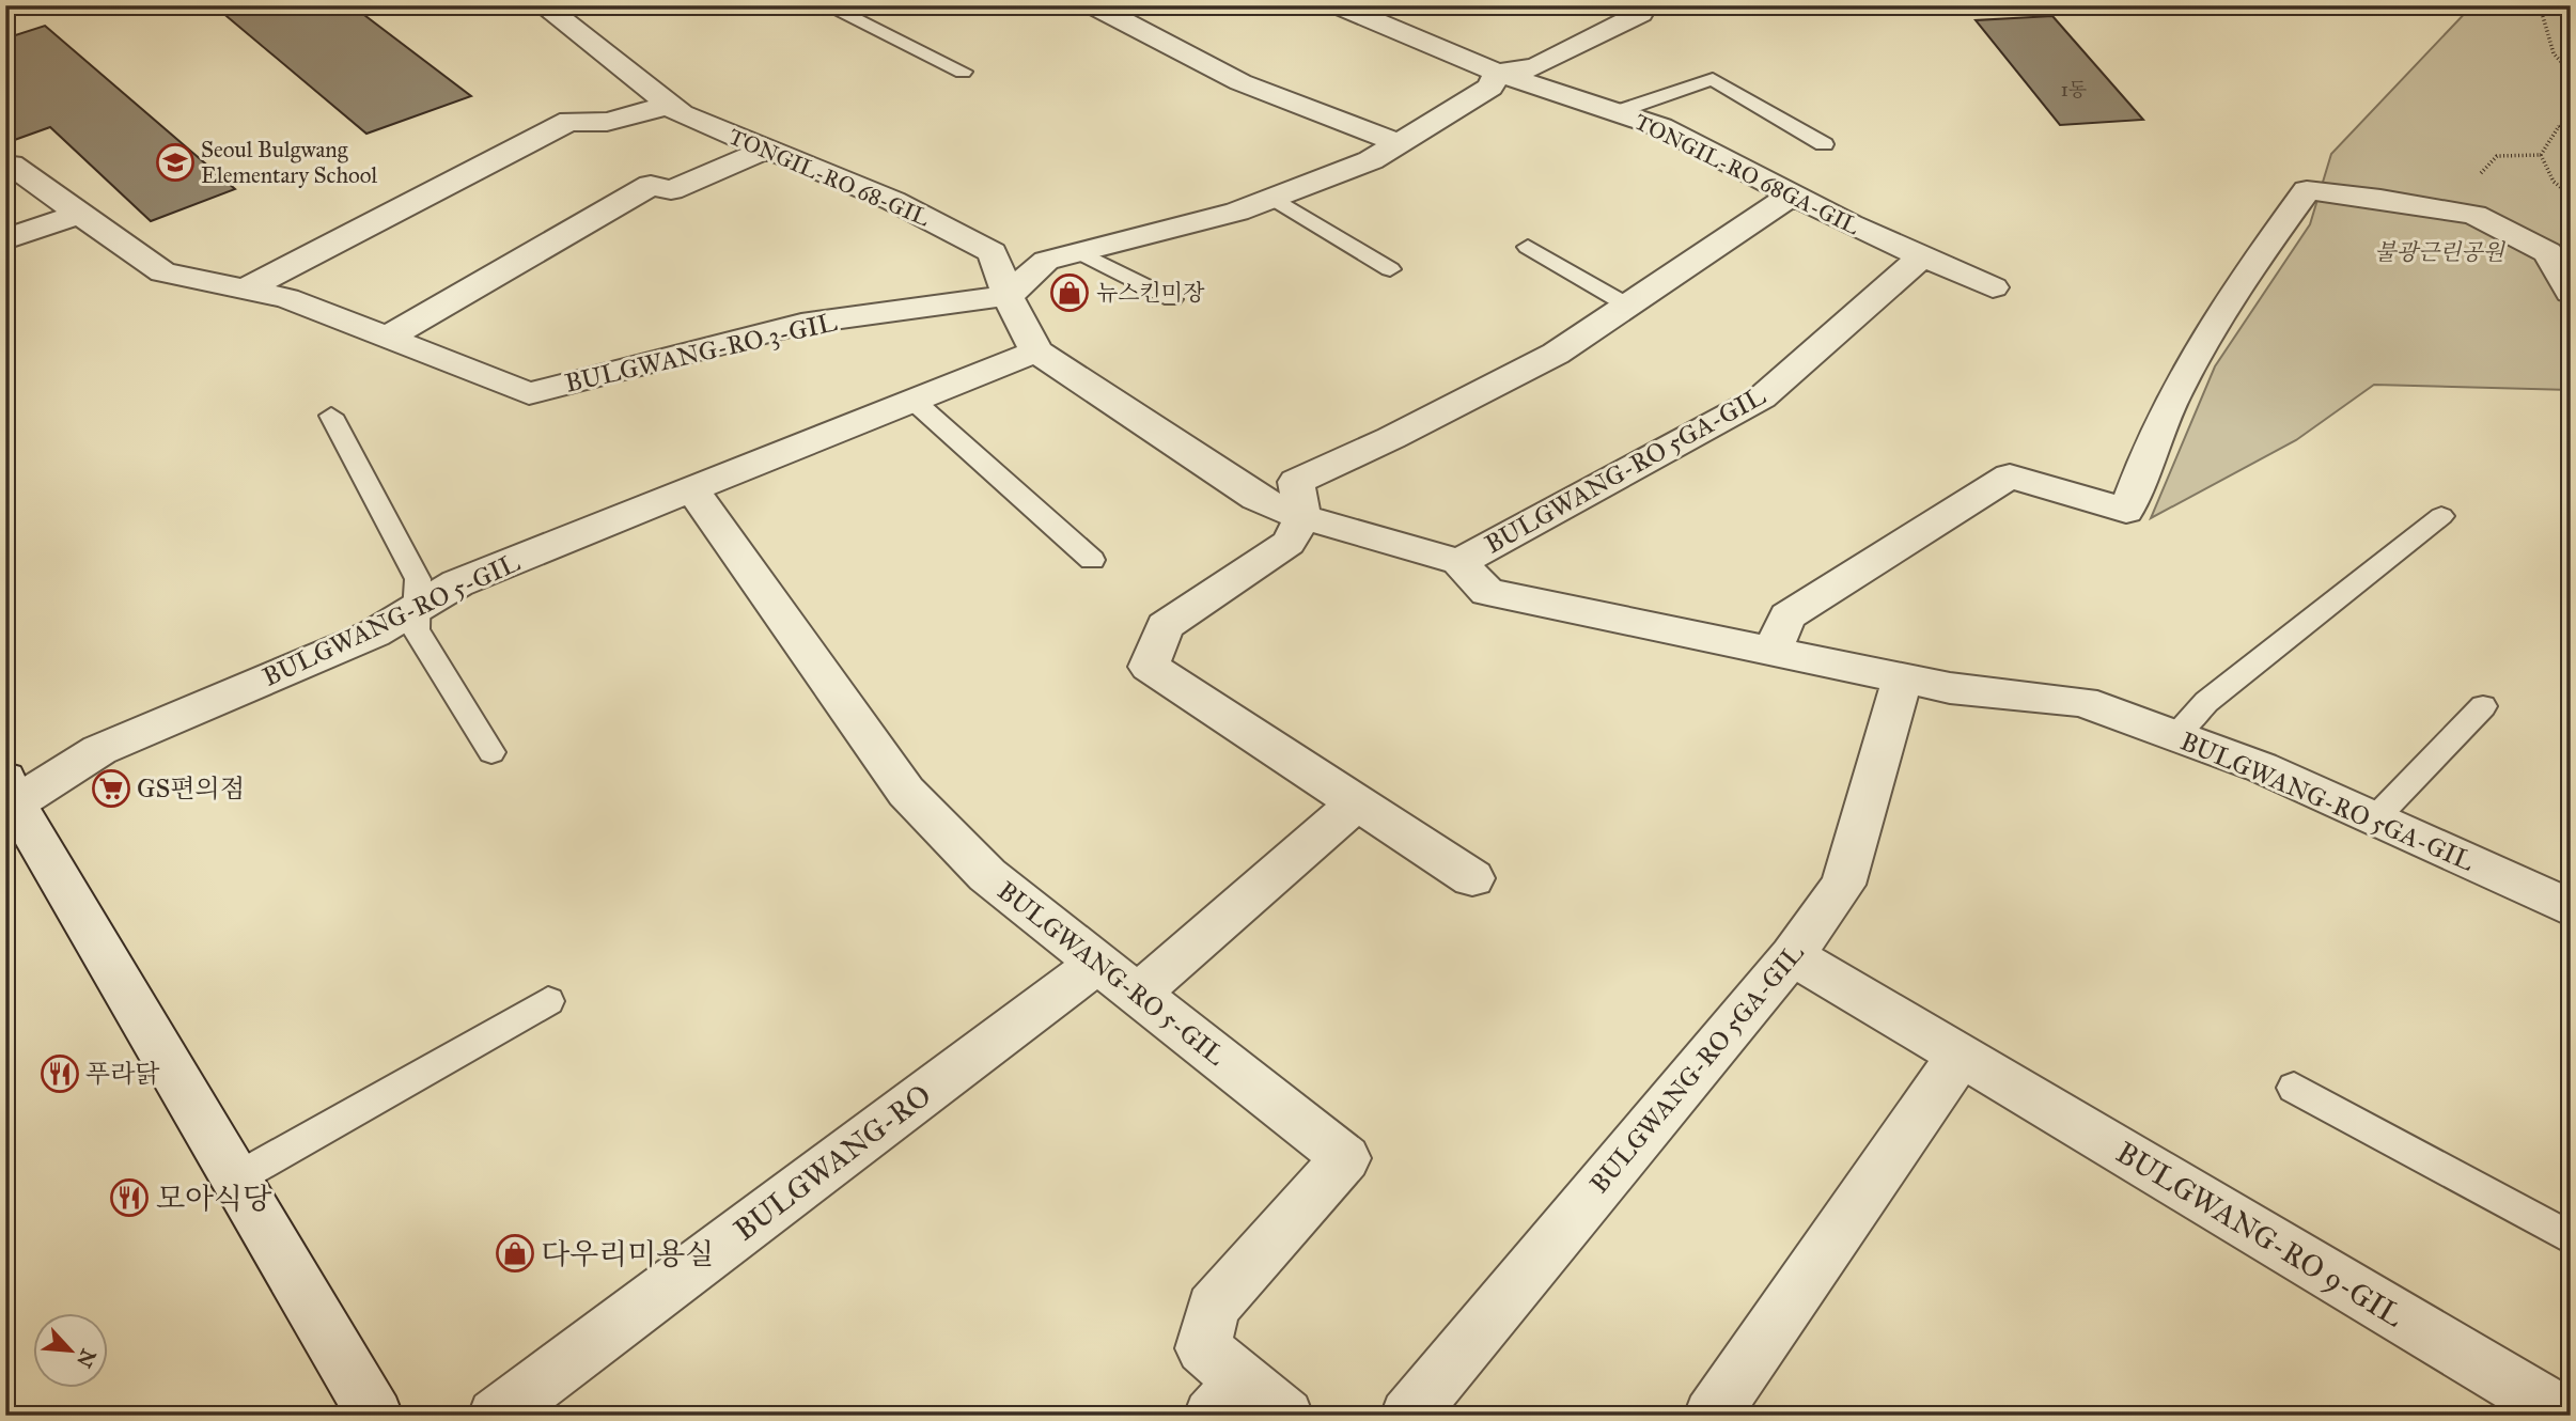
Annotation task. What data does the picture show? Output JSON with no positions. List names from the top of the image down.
{
  "streets": {
    "street": [
      "TONGIL-RO 68GA-GIL",
      "TONGIL-RO 68-GIL",
      "BULGWANG-RO 3-GIL",
      "BULGWANG-RO 5GA-GIL",
      "BULGWANG-RO 5-GIL",
      "BULGWANG-RO",
      "BULGWANG-RO 9-GIL"
    ]
  },
  "crossings": [
    ["TONGIL-RO 68GA-GIL", "BULGWANG-RO 5GA-GIL"],
    ["TONGIL-RO 68-GIL", "BULGWANG-RO 3-GIL"],
    ["BULGWANG-RO 5GA-GIL", "BULGWANG-RO 5-GIL"],
    ["BULGWANG-RO 5GA-GIL", "BULGWANG-RO 9-GIL"],
    ["BULGWANG-RO 5-GIL", "BULGWANG-RO"]
  ],
  "parks": ["불광근린공원"],
  "places": {
    "school or university": ["Seoul Bulgwang Elementary School"],
    "shop": ["뉴스킨미장", "다우리미용실"],
    "supermarket": ["GS편의점"],
    "restaurant": ["푸라닭", "모아식당"]
  },
  "house_numbers": ["1동"],
  "north": "bottom right"
}
